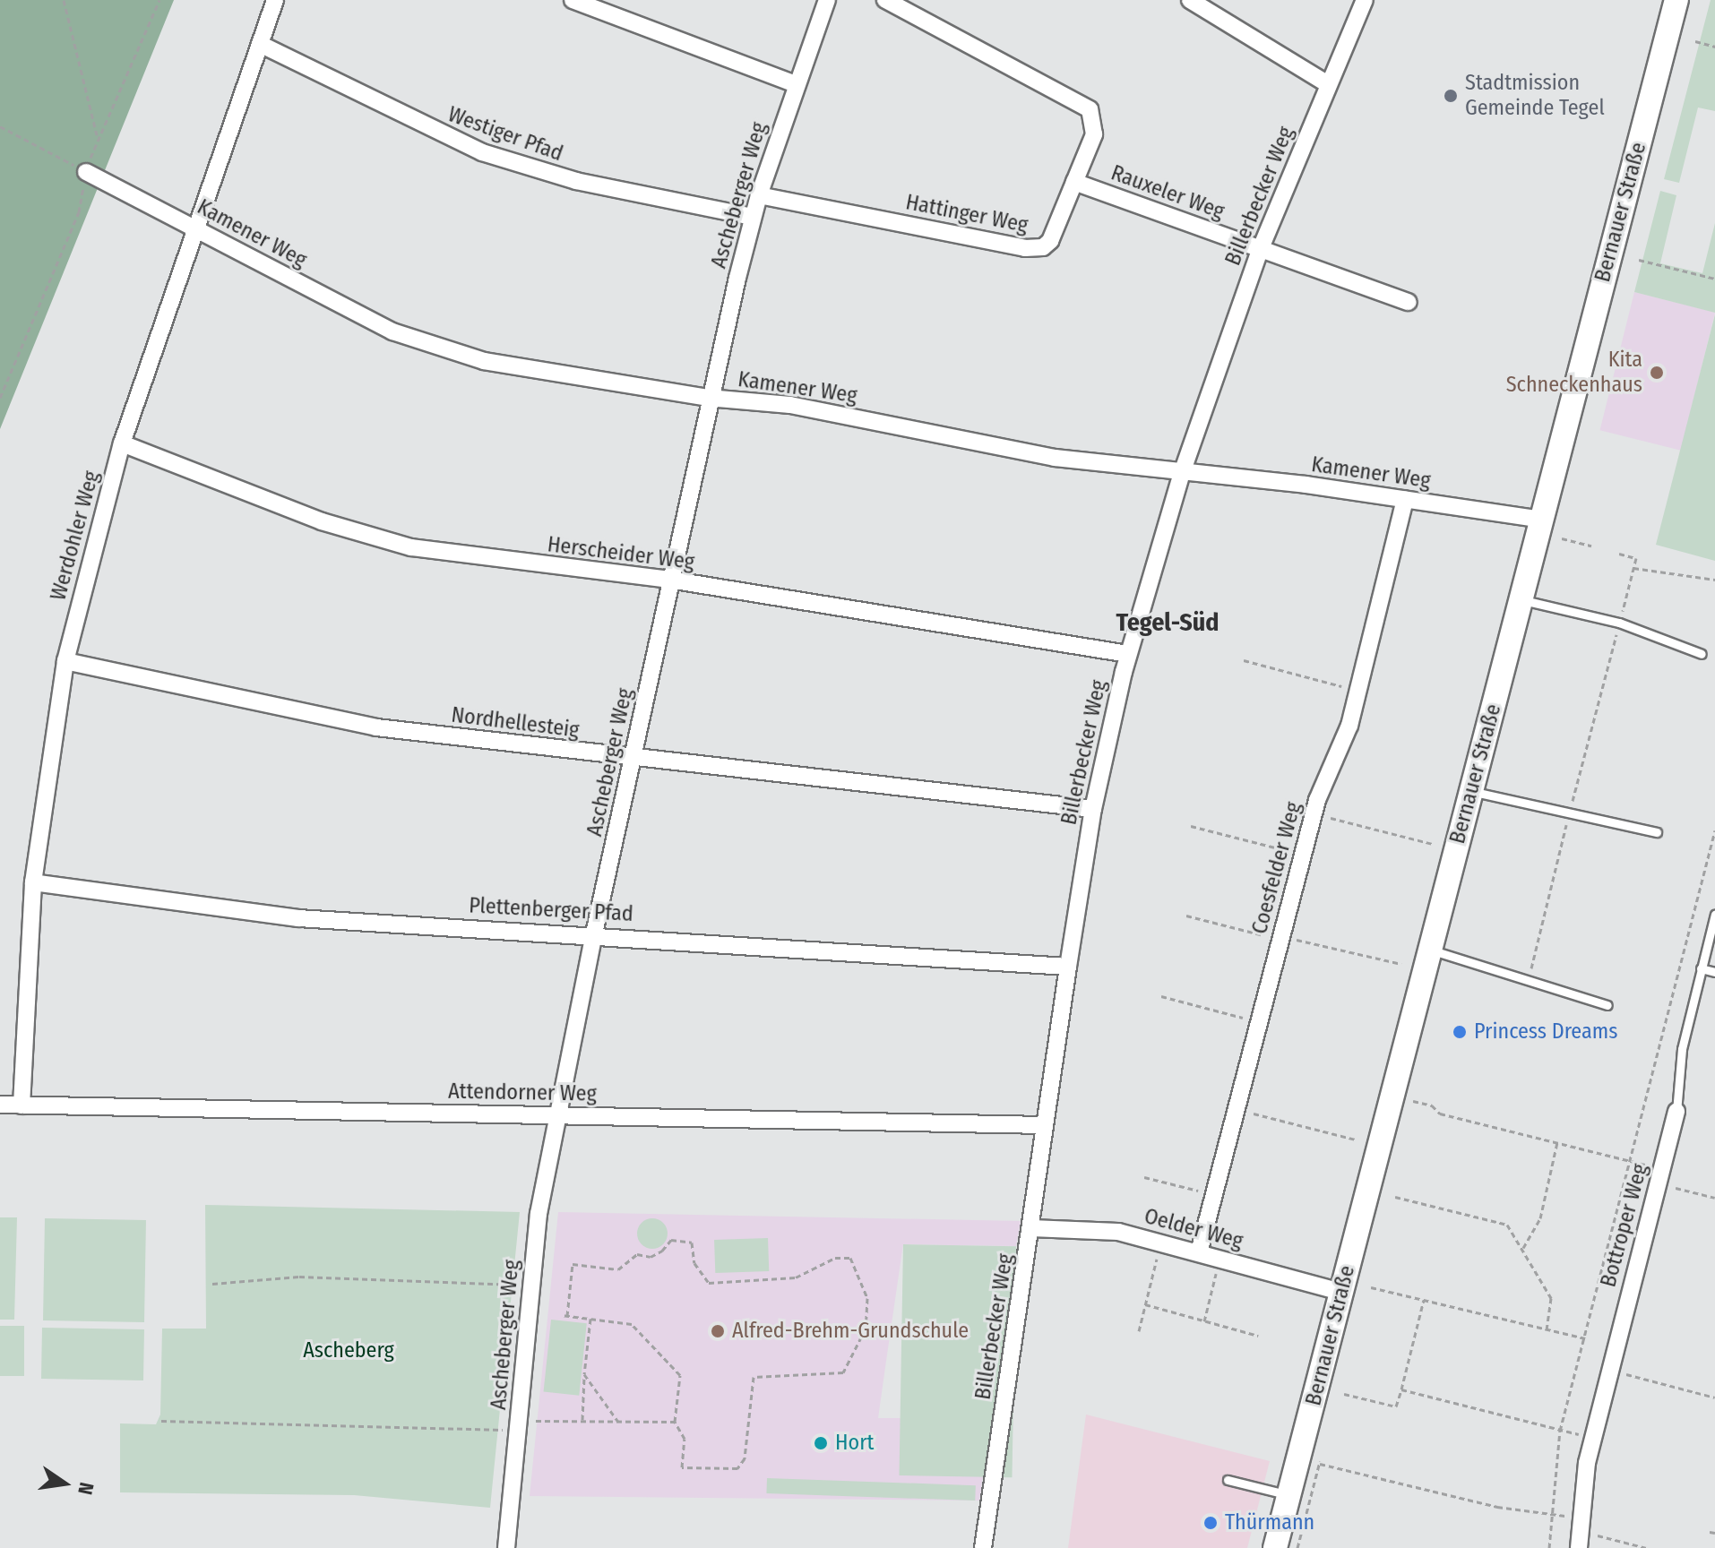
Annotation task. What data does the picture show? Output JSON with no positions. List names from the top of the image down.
{
  "streets": {
    "main road": ["Bernauer Straße"],
    "street": [
      "Westiger Pfad",
      "Rauxeler Weg",
      "Ascheberger Weg",
      "Billerbecker Weg",
      "Hattinger Weg",
      "Kamener Weg",
      "Werdohler Weg",
      "Herscheider Weg",
      "Nordhellesteig",
      "Coesfelder Weg",
      "Plettenberger Pfad",
      "Attendorner Weg",
      "Bottroper Weg",
      "Oelder Weg"
    ]
  },
  "crossings": [
    ["Westiger Pfad", "Ascheberger Weg"],
    ["Westiger Pfad", "Werdohler Weg"],
    ["Rauxeler Weg", "Billerbecker Weg"],
    ["Rauxeler Weg", "Hattinger Weg"],
    ["Ascheberger Weg", "Hattinger Weg"],
    ["Ascheberger Weg", "Kamener Weg"],
    ["Ascheberger Weg", "Herscheider Weg"],
    ["Ascheberger Weg", "Nordhellesteig"],
    ["Ascheberger Weg", "Plettenberger Pfad"],
    ["Ascheberger Weg", "Attendorner Weg"],
    ["Billerbecker Weg", "Kamener Weg"],
    ["Billerbecker Weg", "Herscheider Weg"],
    ["Billerbecker Weg", "Nordhellesteig"],
    ["Billerbecker Weg", "Plettenberger Pfad"],
    ["Billerbecker Weg", "Attendorner Weg"],
    ["Billerbecker Weg", "Oelder Weg"],
    ["Bernauer Straße", "Kamener Weg"],
    ["Bernauer Straße", "Oelder Weg"],
    ["Kamener Weg", "Werdohler Weg"],
    ["Kamener Weg", "Coesfelder Weg"],
    ["Werdohler Weg", "Herscheider Weg"],
    ["Werdohler Weg", "Nordhellesteig"],
    ["Werdohler Weg", "Plettenberger Pfad"],
    ["Werdohler Weg", "Attendorner Weg"],
    ["Coesfelder Weg", "Oelder Weg"]
  ],
  "districts": ["Tegel-Süd"],
  "parks": ["Ascheberg"],
  "places": [
    "Stadtmission Gemeinde Tegel",
    "Kita Schneckenhaus",
    "Princess Dreams",
    "Alfred-Brehm-Grundschule",
    "Hort",
    "Thürmann"
  ],
  "north": "right"
}
